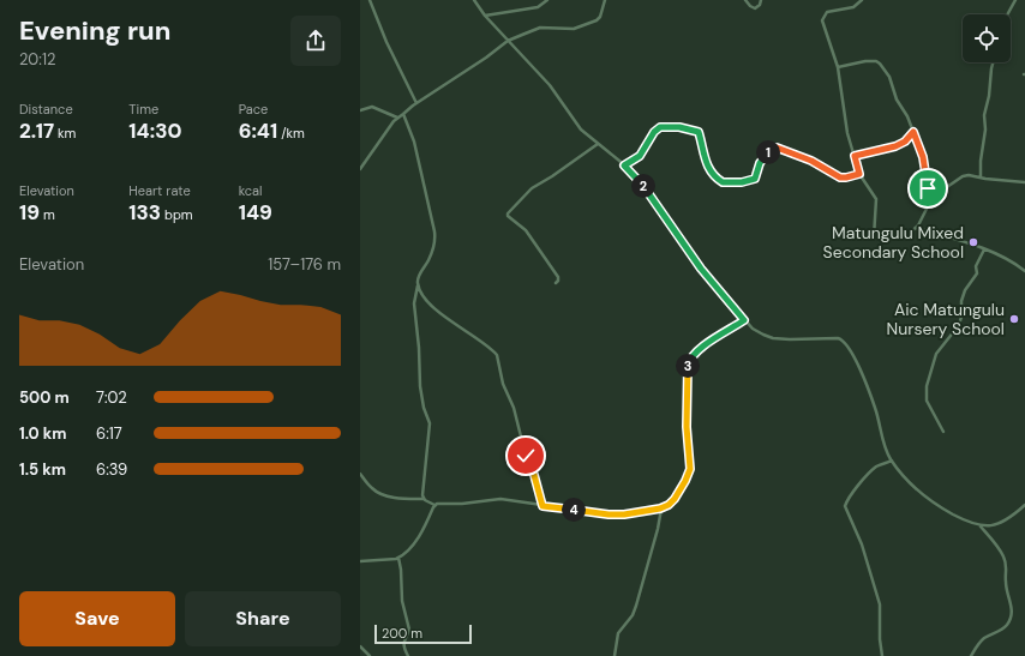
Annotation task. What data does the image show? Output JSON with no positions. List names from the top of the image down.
{
  "places": ["Matungulu Mixed Secondary School", "Aic Matungulu Nursery School"],
  "scale_bar": "200 m",
  "page": {
    "heading": ["Evening run", "20:12"],
    "stats": [
      ["Distance", "2.17 km"],
      ["Time", "14:30"],
      ["Pace", "6:41 /km"],
      ["Elevation", "19 m"],
      ["Heart rate", "133 bpm"],
      ["kcal", "149"]
    ],
    "pins": [
      "1",
      "2",
      "3",
      "4"
    ],
    "chart": ["Elevation", "157–176 m"],
    "list": [
      {
        "name": "500 m",
        "note": "7:02"
      },
      {
        "name": "1.0 km",
        "note": "6:17"
      },
      {
        "name": "1.5 km",
        "note": "6:39"
      }
    ],
    "buttons": ["Save", "Share"],
    "scale": "200 m"
  }
}
